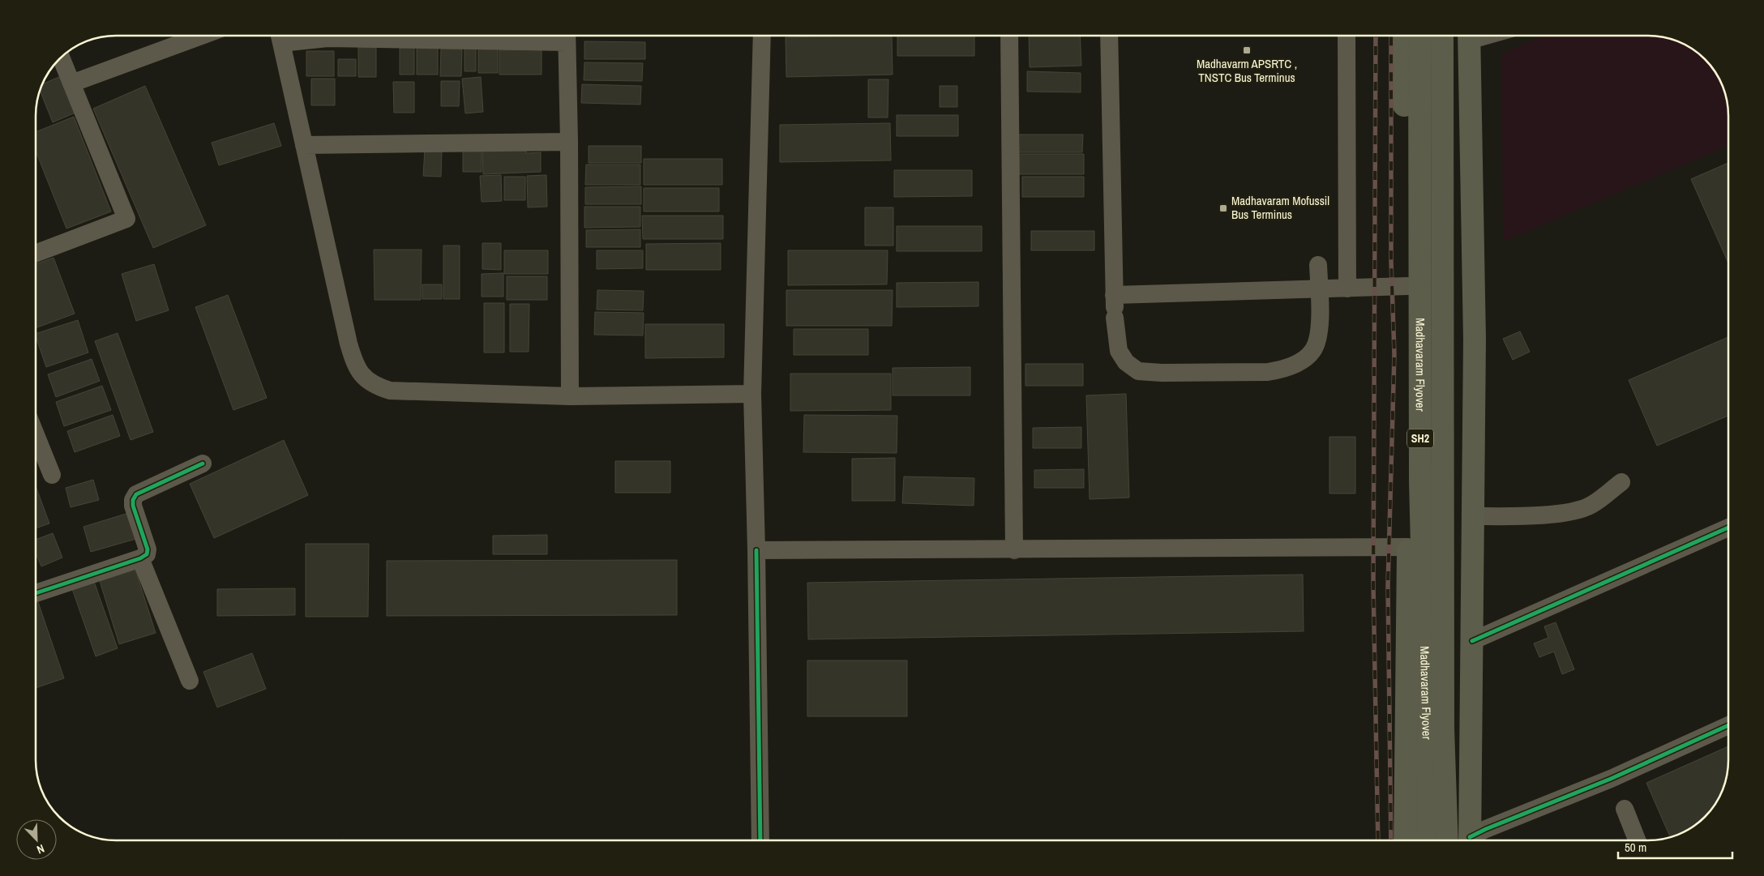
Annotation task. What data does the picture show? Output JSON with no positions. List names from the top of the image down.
{
  "streets": {
    "main road": ["Madhavaram Flyover", "SH2"]
  },
  "places": {
    "transit": ["Madhavarm APSRTC , TNSTC Bus Terminus", "Madhavaram Mofussil Bus Terminus"]
  },
  "scale_bar": "50 m",
  "north": "bottom right"
}
